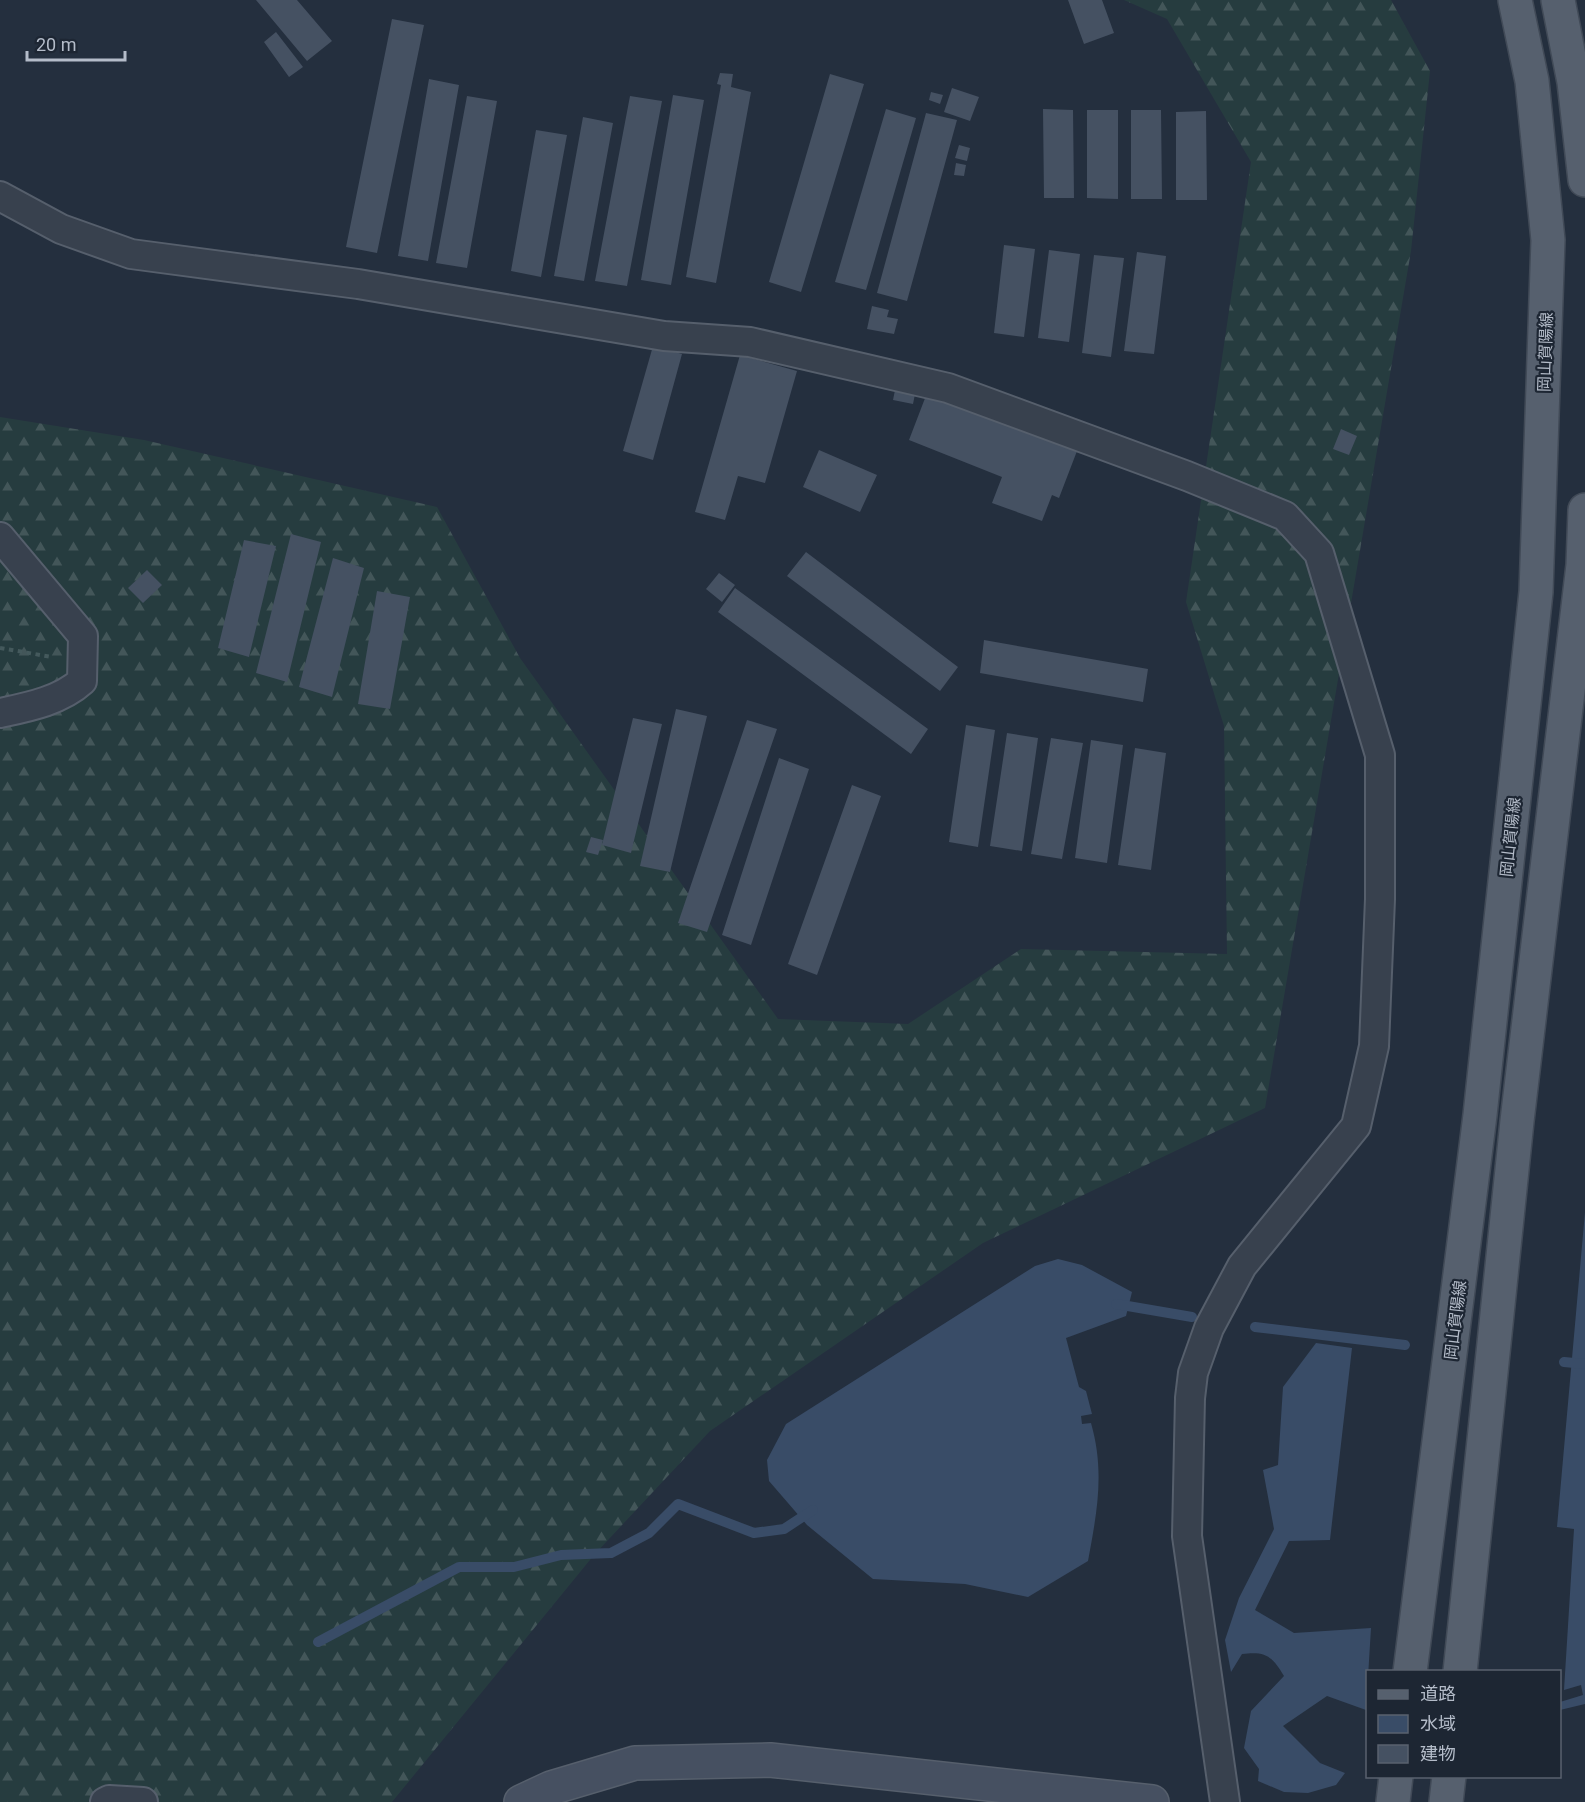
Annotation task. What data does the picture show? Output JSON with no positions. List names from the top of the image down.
{
  "streets": {
    "main road": ["岡山賀陽線"]
  },
  "legend": ["道路", "水域", "建物"],
  "scale_bar": "20 m"
}
